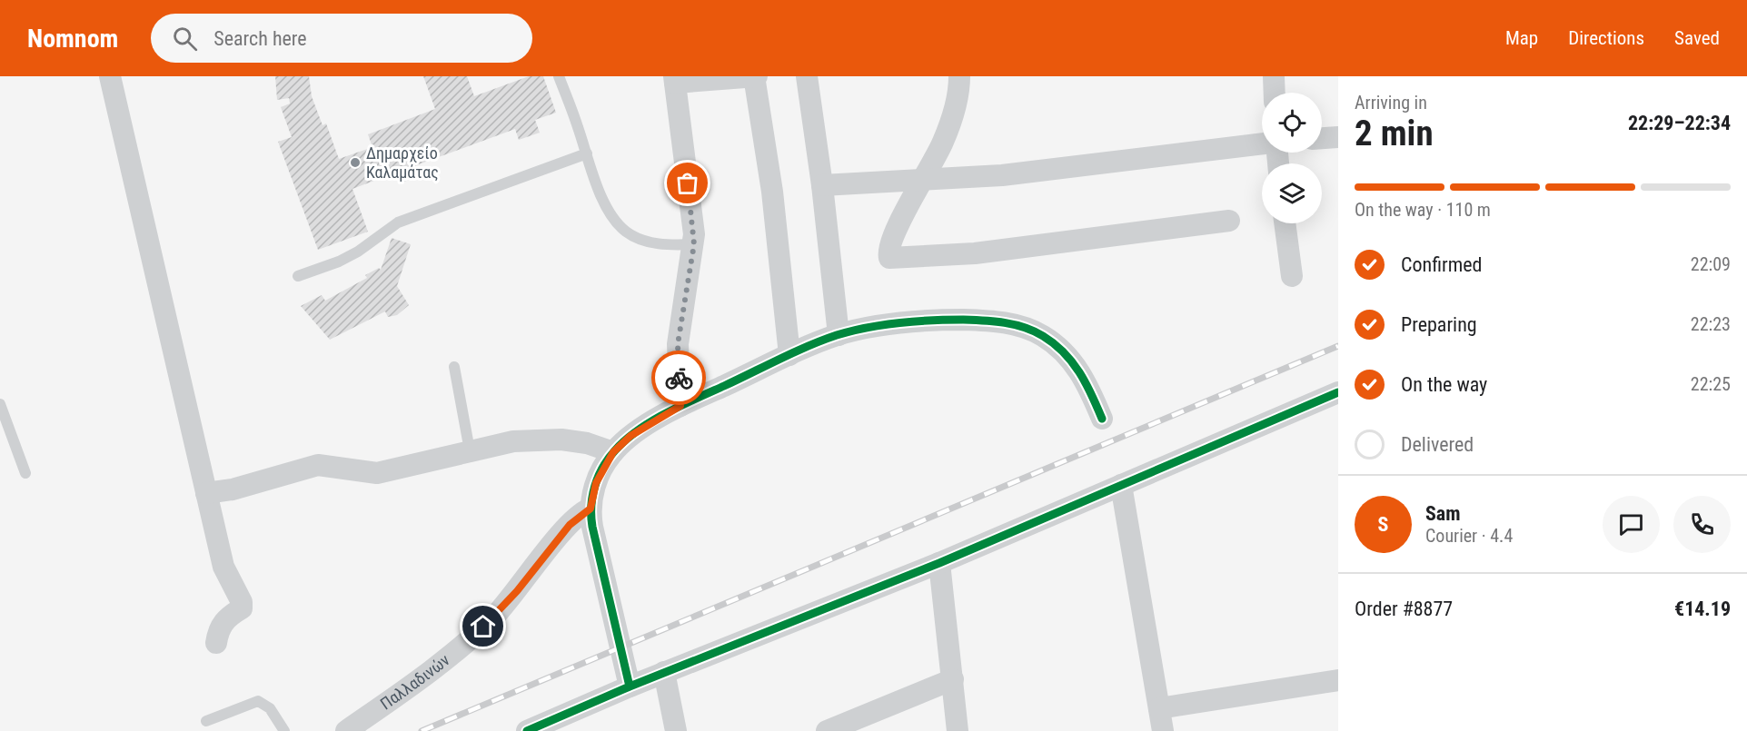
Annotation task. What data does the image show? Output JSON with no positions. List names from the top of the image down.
{
  "streets": {
    "street": ["Παλλαδινών"]
  },
  "places": ["Δημαρχείο Καλαμάτας"],
  "page": {
    "header": "Nomnom",
    "search": "Search here",
    "nav": ["Map", "Directions", "Saved"],
    "heading": ["2 min", "Arriving in", "22:29–22:34"],
    "panel": [
      "Sam",
      "Courier · 4.4",
      "Order #8877",
      "€14.19"
    ],
    "bar": "On the way · 110 m",
    "list": [
      ["Confirmed", "22:09"],
      ["Preparing", "22:23"],
      ["On the way", "22:25"],
      "Delivered"
    ],
    "round": "S"
  }
}
